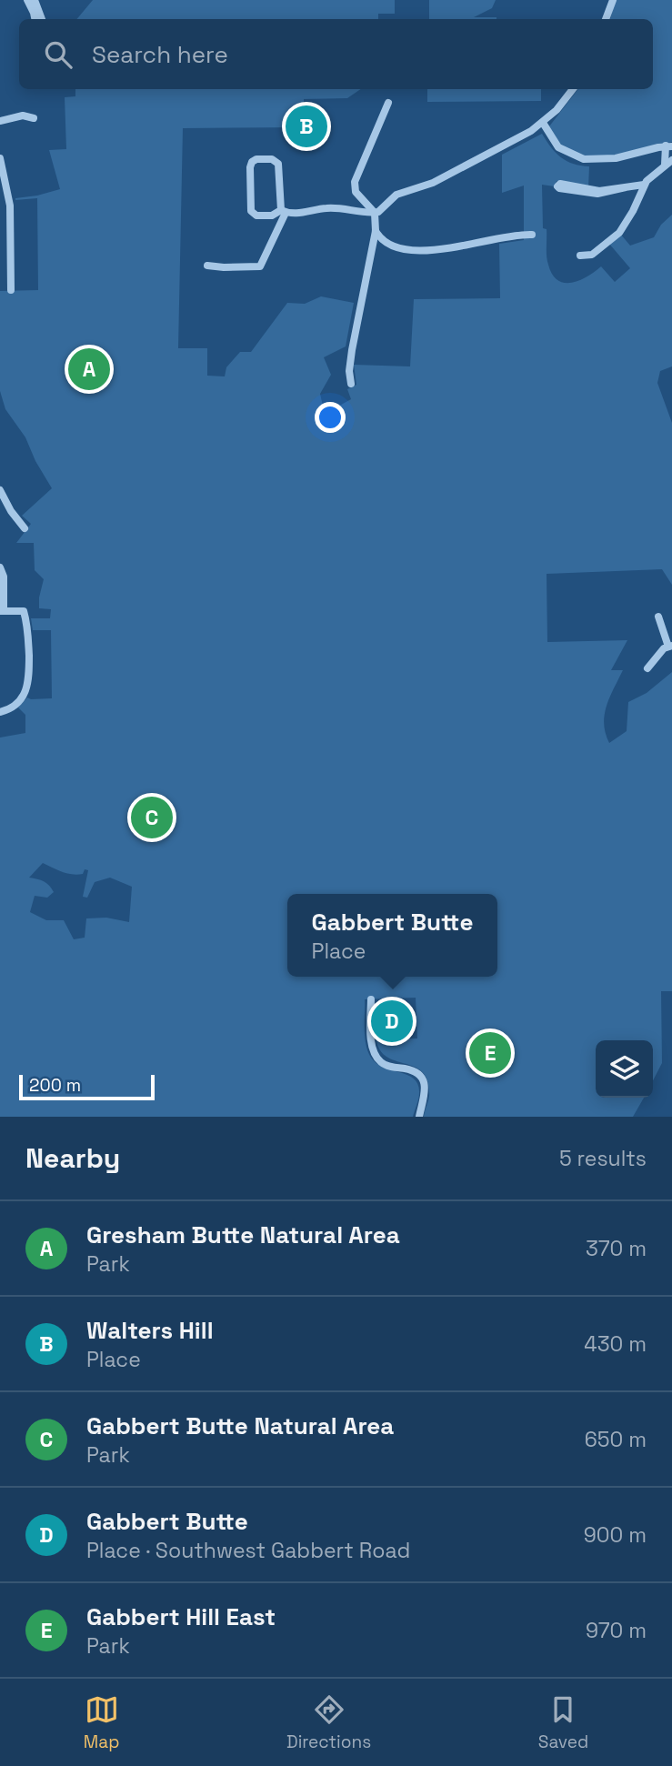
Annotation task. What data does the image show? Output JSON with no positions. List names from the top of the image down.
{
  "scale_bar": "200 m",
  "page": {
    "search": "Search here",
    "pins": [
      "B",
      "A",
      "C",
      "D",
      "E"
    ],
    "popup": ["Gabbert Butte", "Place"],
    "scale": "200 m",
    "heading": ["Nearby", "5 results"],
    "list": [
      {
        "mark": "A",
        "name": "Gresham Butte Natural Area",
        "note": "Park",
        "value": "370 m"
      },
      {
        "mark": "B",
        "name": "Walters Hill",
        "note": "Place",
        "value": "430 m"
      },
      {
        "mark": "C",
        "name": "Gabbert Butte Natural Area",
        "note": "Park",
        "value": "650 m"
      },
      {
        "mark": "D",
        "name": "Gabbert Butte",
        "note": "Place · Southwest Gabbert Road",
        "value": "900 m"
      },
      {
        "mark": "E",
        "name": "Gabbert Hill East",
        "note": "Park",
        "value": "970 m"
      }
    ],
    "nav": ["Map", "Directions", "Saved"]
  }
}
